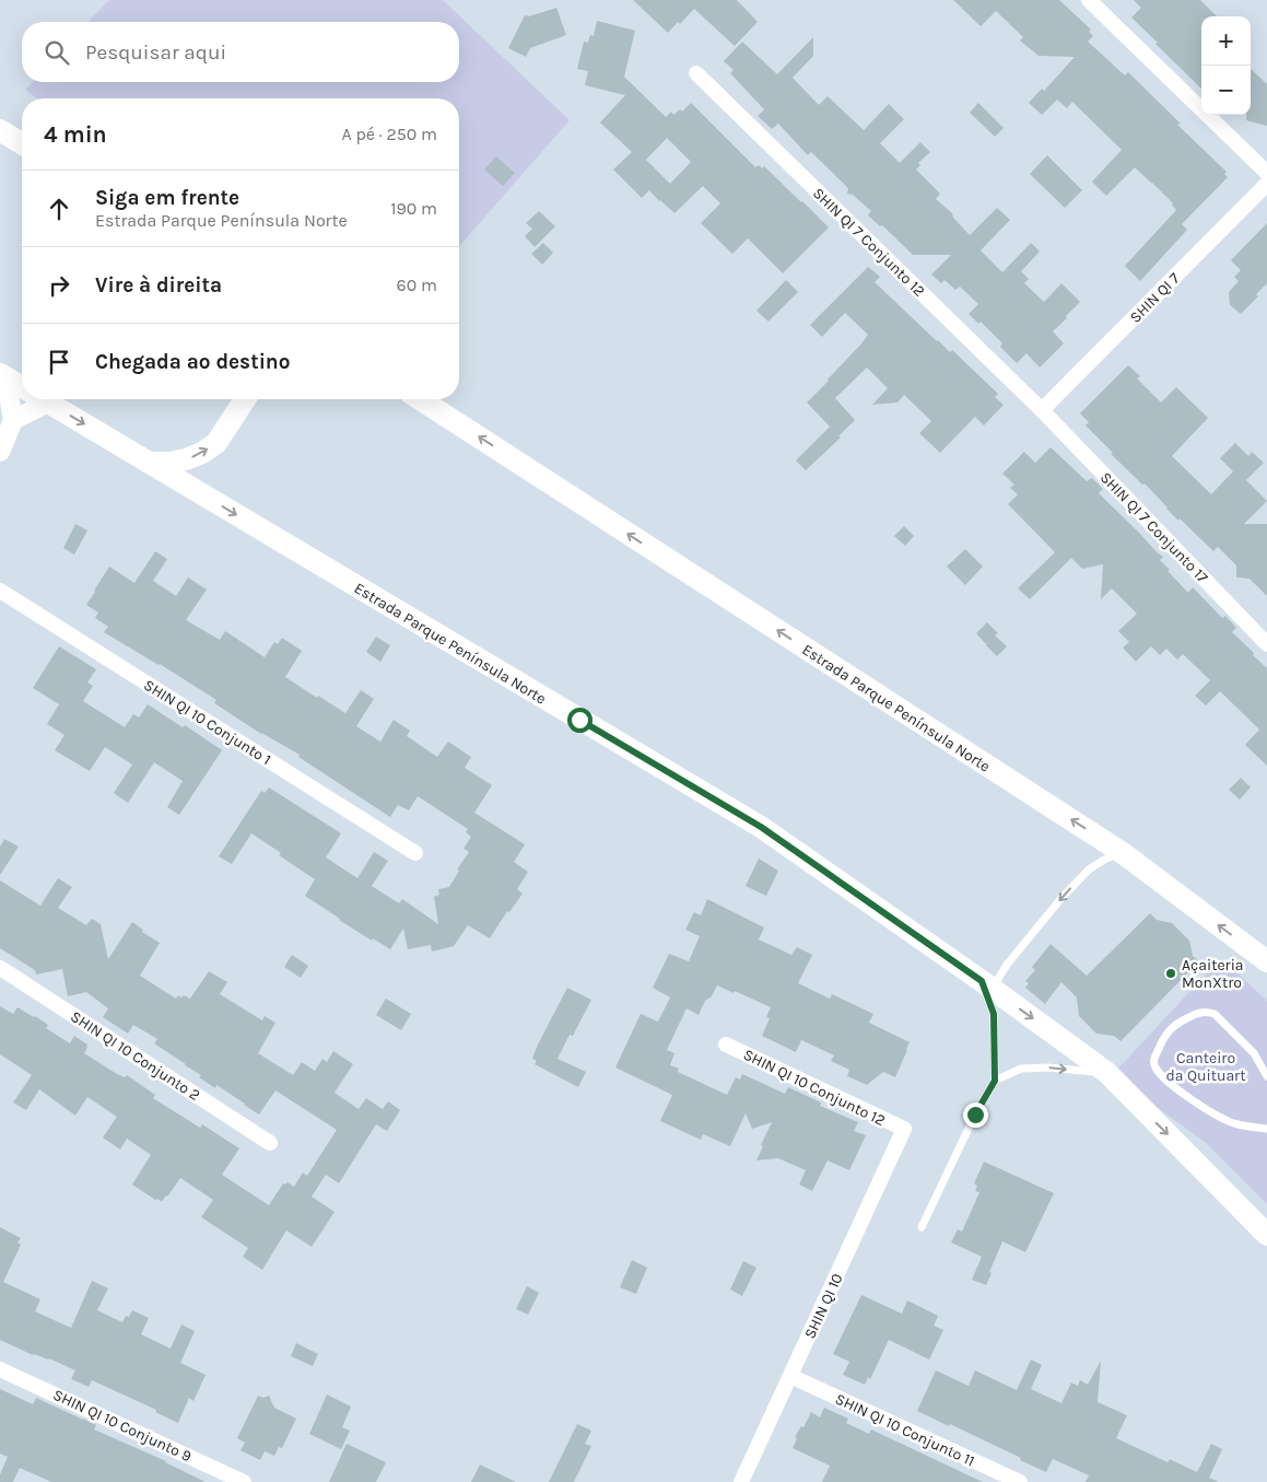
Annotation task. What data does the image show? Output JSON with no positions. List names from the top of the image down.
{
  "streets": {
    "main road": ["Estrada Parque Península Norte"],
    "street": [
      "SHIN QI 7 Conjunto 12",
      "SHIN QI 7",
      "SHIN QI 7 Conjunto 17",
      "SHIN QI 10 Conjunto 1",
      "SHIN QI 10 Conjunto 2",
      "SHIN QI 10 Conjunto 12",
      "SHIN QI 10",
      "SHIN QI 10 Conjunto 9",
      "SHIN QI 10 Conjunto 11"
    ]
  },
  "crossings": [
    ["SHIN QI 7 Conjunto 12", "SHIN QI 7"],
    ["SHIN QI 7 Conjunto 12", "SHIN QI 7 Conjunto 17"],
    ["SHIN QI 7", "SHIN QI 7 Conjunto 17"],
    ["SHIN QI 10 Conjunto 12", "SHIN QI 10"],
    ["SHIN QI 10", "SHIN QI 10 Conjunto 11"]
  ],
  "parks": ["Canteiro da Quituart"],
  "places": ["Açaiteria MonXtro"],
  "page": {
    "map_buttons": ["+", "−"],
    "search": "Pesquisar aqui",
    "heading": ["4 min", "A pé · 250 m"],
    "list": [
      ["Siga em frente", "Estrada Parque Península Norte", "190 m"],
      ["Vire à direita", "60 m"],
      "Chegada ao destino"
    ]
  }
}
